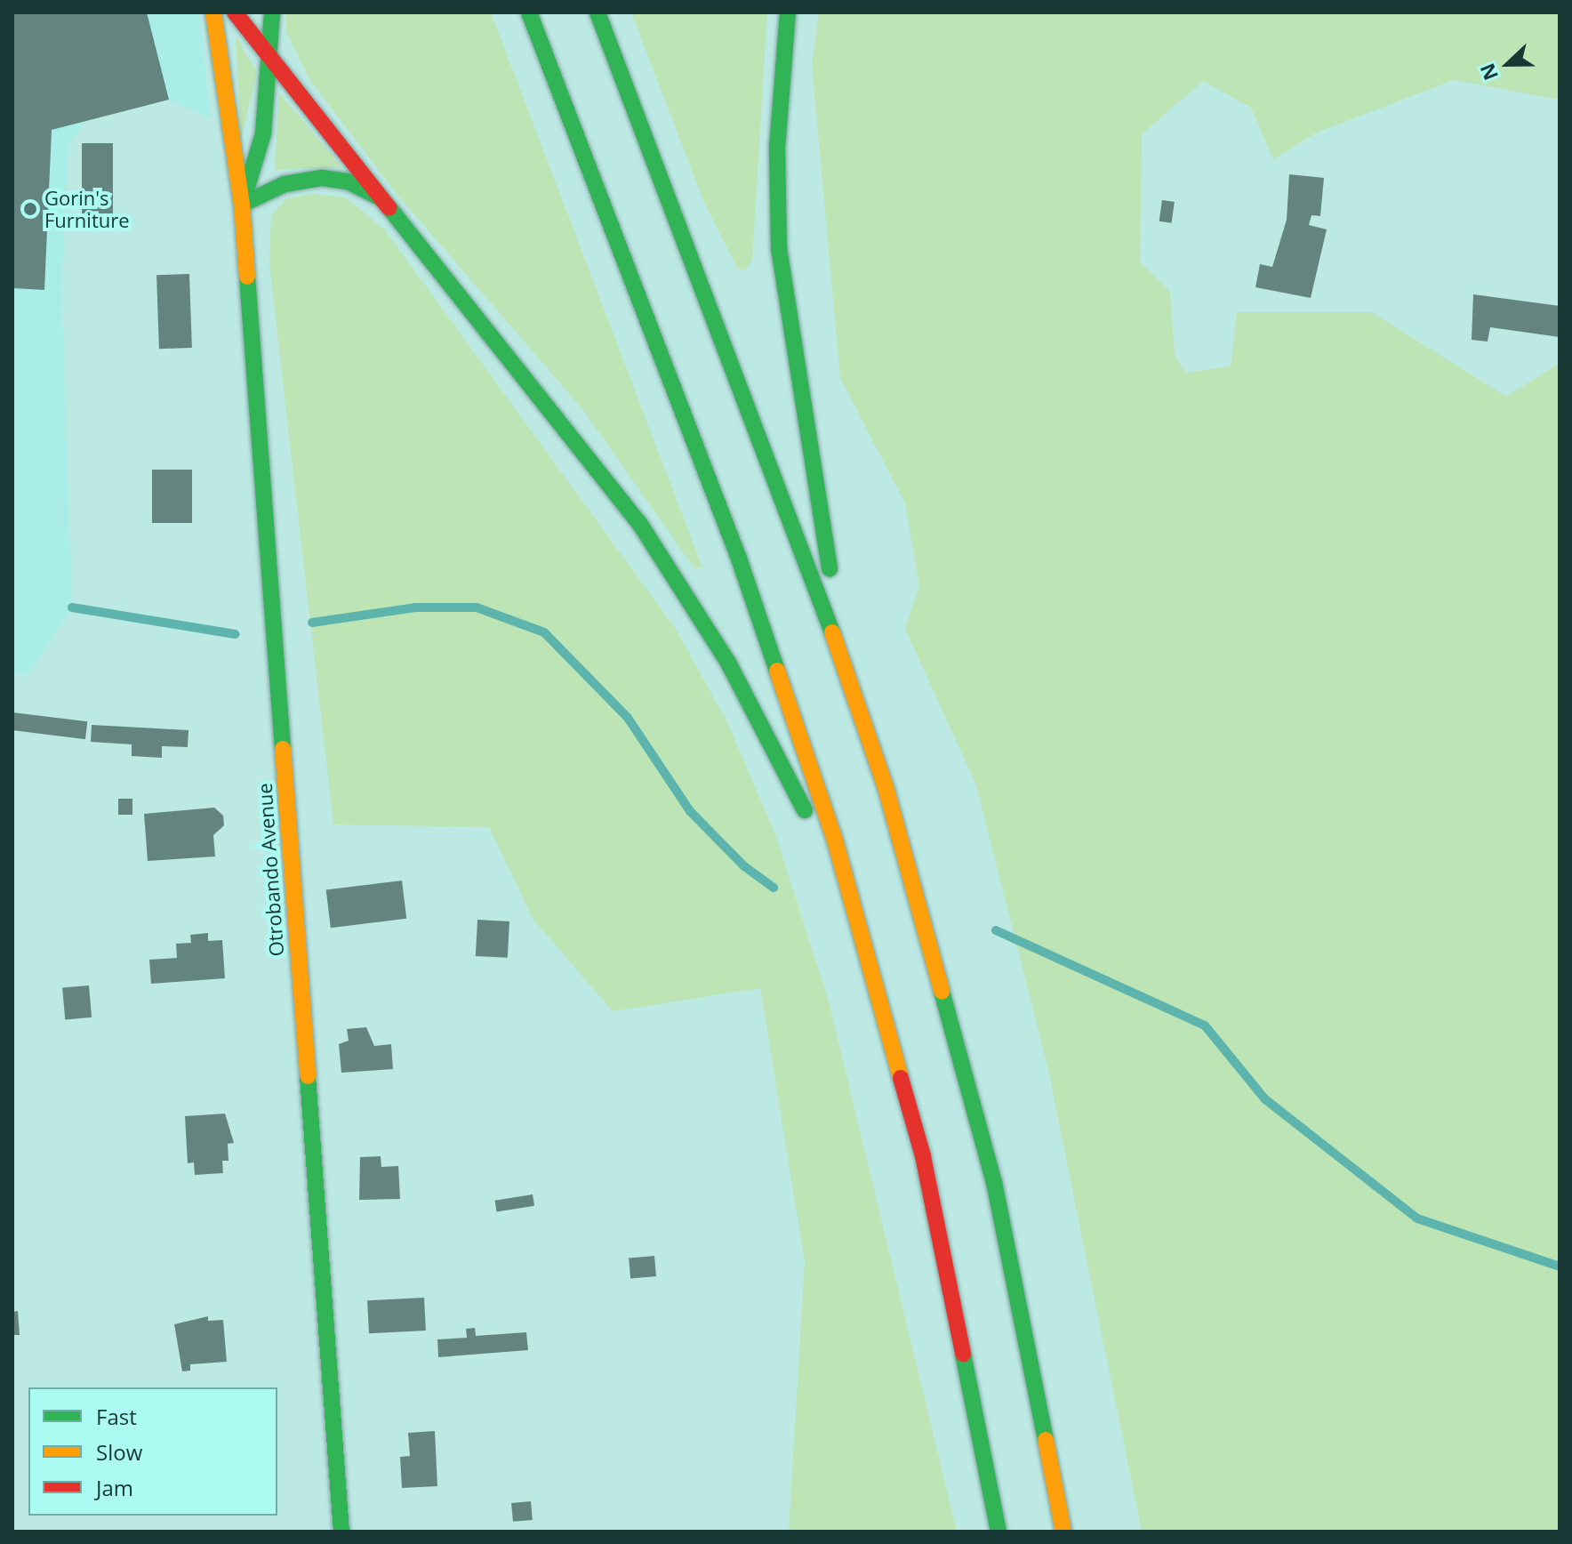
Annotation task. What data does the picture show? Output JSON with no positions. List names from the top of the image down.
{
  "streets": {
    "main road": ["Otrobando Avenue"]
  },
  "places": ["Gorin's Furniture"],
  "legend": ["Fast", "Slow", "Jam"],
  "north": "left"
}
